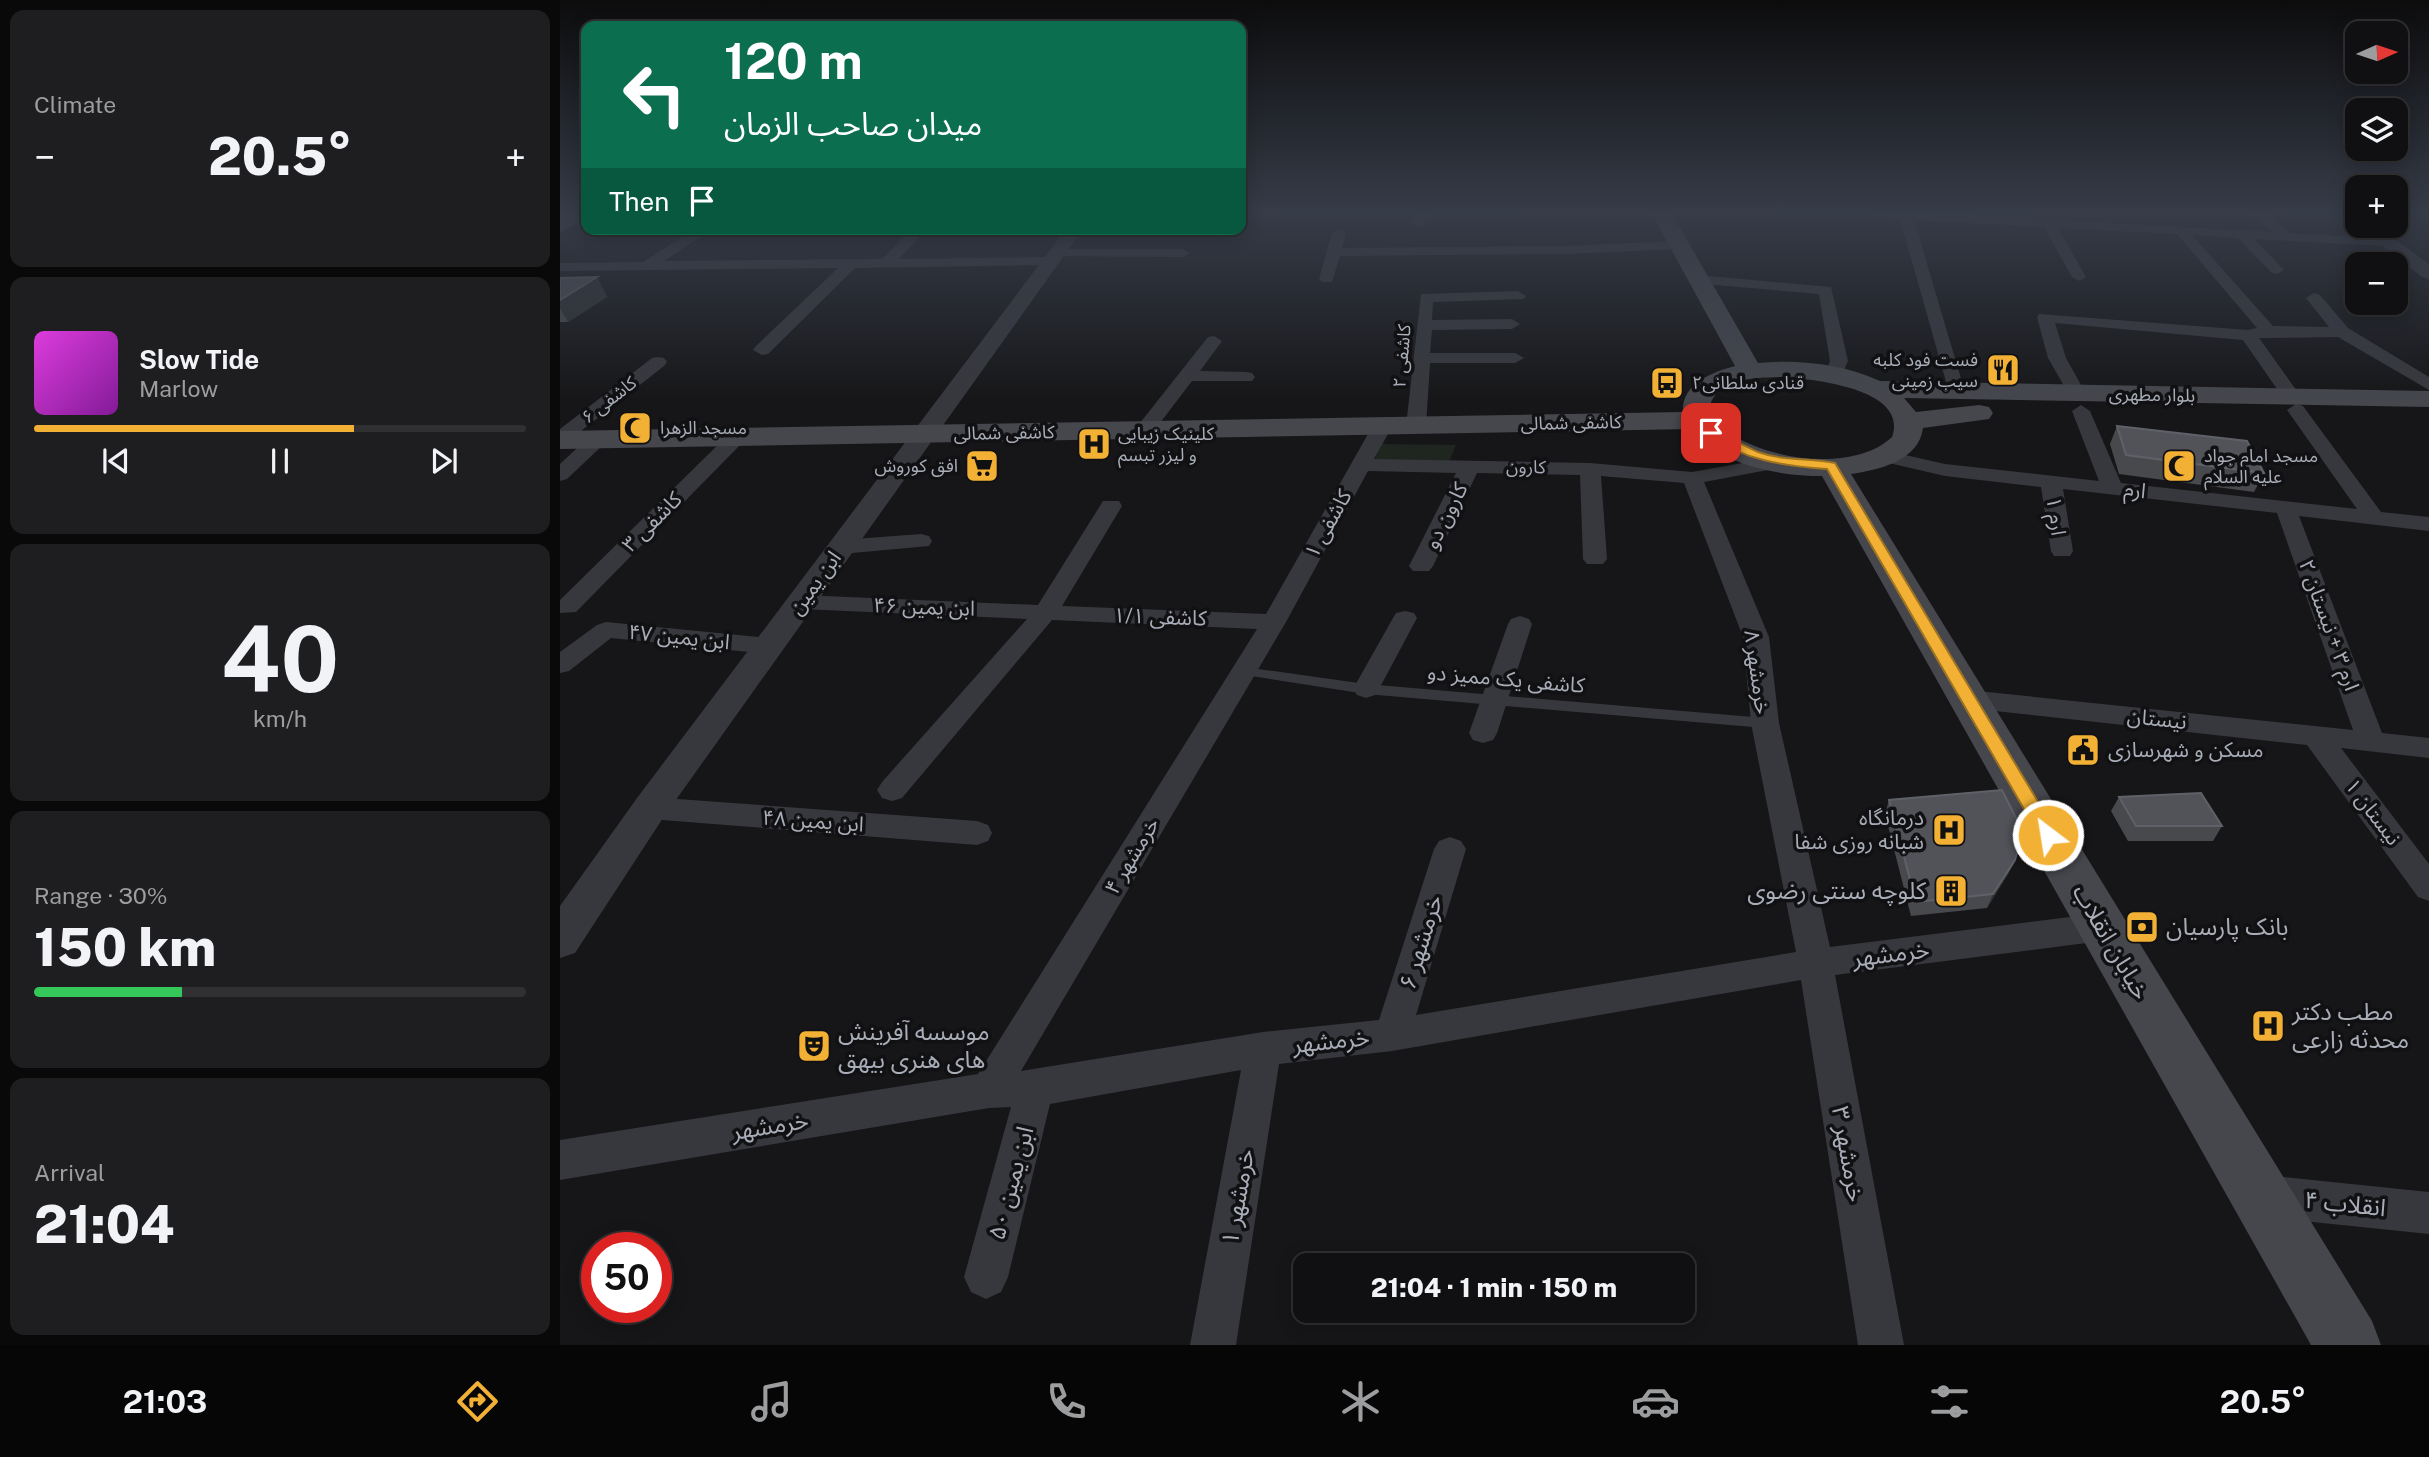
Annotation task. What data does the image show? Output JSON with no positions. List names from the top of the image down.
{
  "streets": {
    "main road": ["بلوار مطهری", "کاشفی شمالی", "خیابان انقلاب"],
    "street": [
      "کاشفی ۲",
      "کاشفی ۶",
      "کارون",
      "ارم",
      "کارون دو",
      "ارم ۱",
      "کاشفی ۳",
      "کاشفی ۱",
      "ابن یمین",
      "ابن یمین ۴۶",
      "کاشفی ۱/۱",
      "ارم ۳ + نیستان ۲",
      "ابن یمین ۴۷",
      "خرمشهر ۸",
      "نیستان",
      "نیستان ۱",
      "ابن یمین ۴۸",
      "خرمشهر ۴",
      "خرمشهر ۶",
      "خرمشهر",
      "خرمشهر ۳",
      "ابن یمین ۵۰",
      "خرمشهر ۱",
      "انقلاب ۴"
    ],
    "lane": ["کاشفی یک ممیز دو"]
  },
  "crossings": [
    ["کاشفی ۲", "کاشفی شمالی"],
    ["کاشفی ۶", "کاشفی شمالی"],
    ["کاشفی شمالی", "کاشفی ۳"],
    ["کاشفی شمالی", "کاشفی ۱"],
    ["کاشفی شمالی", "ابن یمین"],
    ["کارون", "کارون دو"],
    ["کارون", "کاشفی ۱"],
    ["کارون", "خرمشهر ۸"],
    ["ارم", "ارم ۱"],
    ["ارم", "ارم ۳ + نیستان ۲"],
    ["کاشفی ۱", "کاشفی ۱/۱"],
    ["کاشفی ۱", "خرمشهر ۴"],
    ["ابن یمین", "ابن یمین ۴۶"],
    ["ابن یمین", "ابن یمین ۴۷"],
    ["ابن یمین", "ابن یمین ۴۸"],
    ["ابن یمین ۴۶", "کاشفی ۱/۱"],
    ["کاشفی ۱/۱", "خرمشهر ۴"],
    ["ارم ۳ + نیستان ۲", "نیستان"],
    ["خرمشهر ۸", "کاشفی یک ممیز دو"],
    ["خرمشهر ۸", "خرمشهر"],
    ["خرمشهر ۸", "خرمشهر ۳"],
    ["کاشفی یک ممیز دو", "خرمشهر ۴"],
    ["نیستان", "نیستان ۱"],
    ["نیستان", "خیابان انقلاب"],
    ["خرمشهر ۴", "خرمشهر"],
    ["خرمشهر ۶", "خرمشهر"],
    ["خیابان انقلاب", "خرمشهر"],
    ["خیابان انقلاب", "انقلاب ۴"],
    ["خرمشهر", "خرمشهر ۳"],
    ["خرمشهر", "ابن یمین ۵۰"],
    ["خرمشهر", "خرمشهر ۱"]
  ],
  "places": {
    "restaurant": ["فست فود کلبه سیب زمینی"],
    "bus stop": ["قنادی سلطانی۲"],
    "mosque": ["مسجد الزهرا", "مسجد امام جواد علیه السلام"],
    "hospital": ["کلینیک زیبایی و لیزر تبسم", "درمانگاه شبانه روزی شفا", "مطب دکتر محدثه زارعی"],
    "supermarket": ["افق کوروش"],
    "public building": ["مسکن و شهرسازی"],
    "building": ["کلوچه سنتی رضوی"],
    "bank": ["بانک پارسیان"],
    "theatre": ["موسسه آفرینش های هنری بیهق"]
  },
  "north": "right",
  "page": {
    "tile": [
      "Climate",
      ["40", "km/h"],
      ["Range · 30%", "150 km"],
      ["Arrival", "21:04"]
    ],
    "map_buttons": ["+", "−"],
    "turn": ["120 m", "میدان صاحب الزمان"],
    "heat": ["−", "20.5°", "+"],
    "then": "Then",
    "song": ["Slow Tide", "Marlow"],
    "limit": "50",
    "trip": "21:04 · 1 min · 150 m",
    "tabs": ["21:03", "20.5°"]
  }
}
